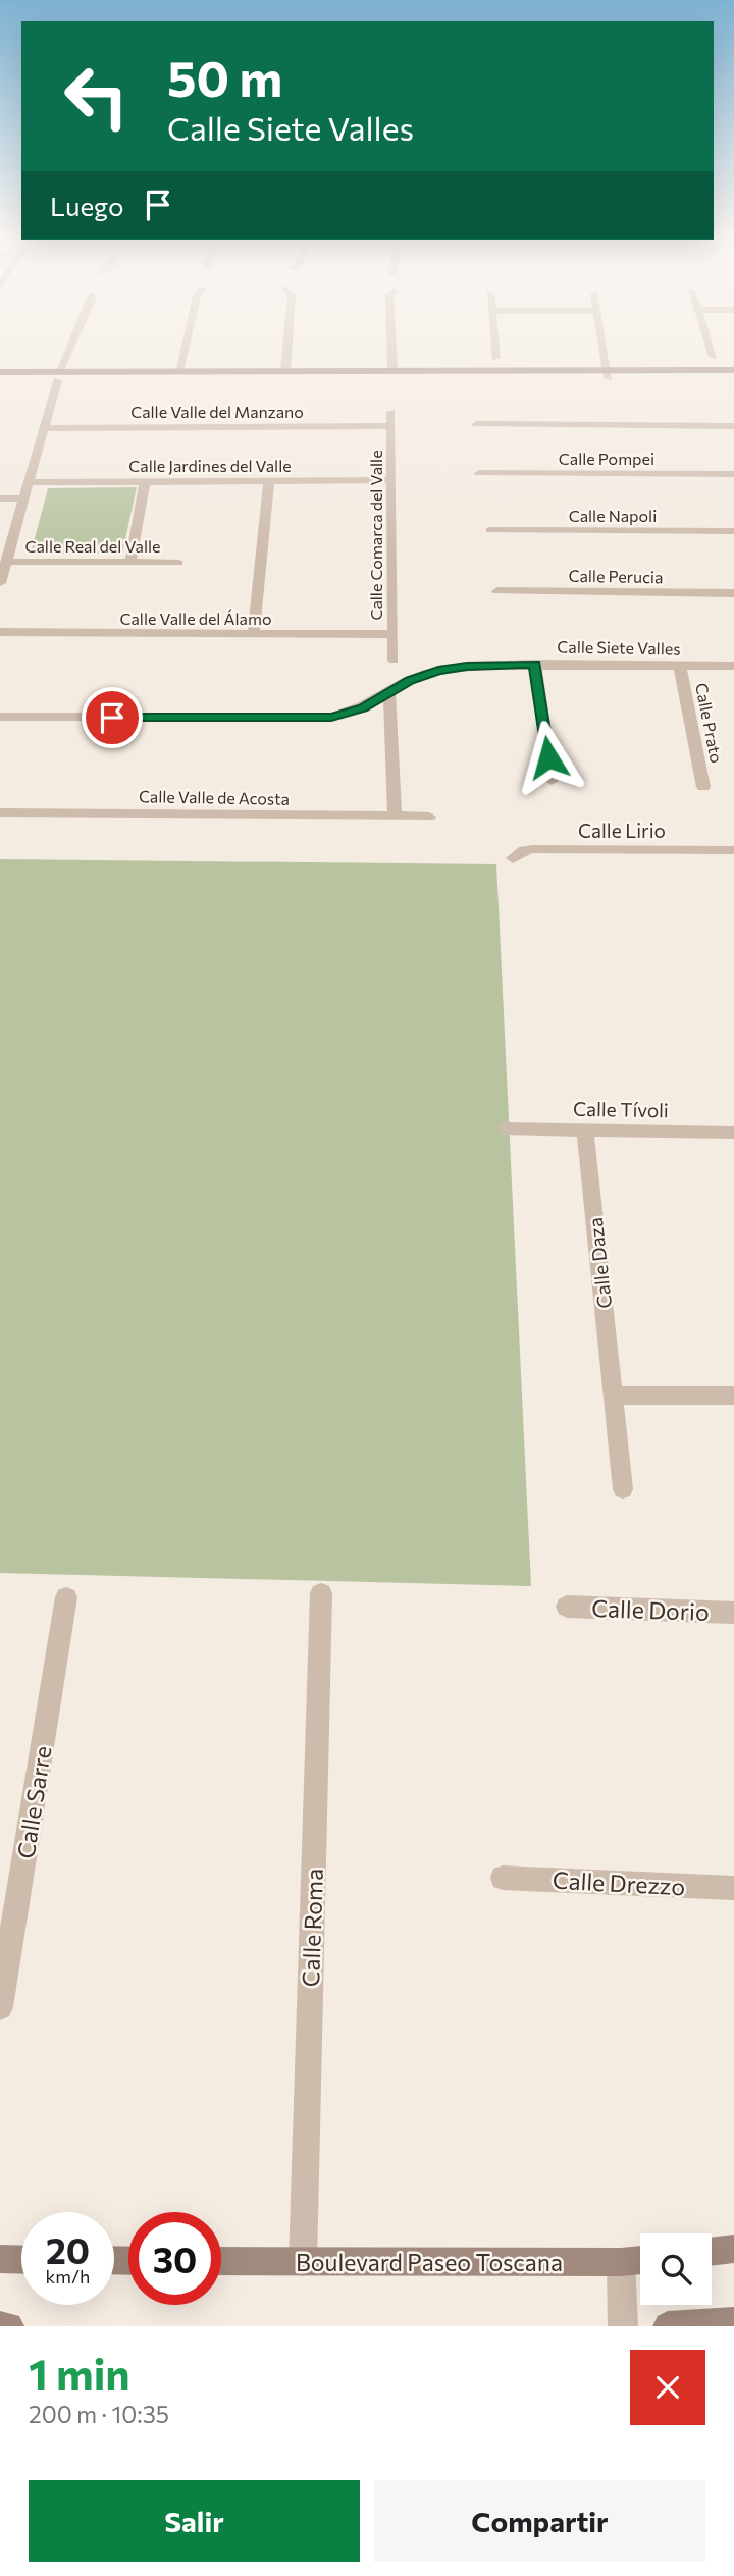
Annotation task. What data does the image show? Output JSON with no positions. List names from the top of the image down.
{
  "streets": {
    "street": [
      "Calle Valle del Manzano",
      "Calle Pompei",
      "Calle Jardines del Valle",
      "Calle Napoli",
      "Calle Comarca del Valle",
      "Calle Real del Valle",
      "Calle Perucia",
      "Calle Valle del Álamo",
      "Calle Siete Valles",
      "Calle Prato",
      "Calle Valle de Acosta",
      "Calle Lirio",
      "Calle Tívoli",
      "Calle Daza",
      "Calle Dorio",
      "Calle Sarre",
      "Calle Drezzo",
      "Calle Roma",
      "Boulevard Paseo Toscana"
    ]
  },
  "crossings": [
    ["Calle Valle del Manzano", "Calle Comarca del Valle"],
    ["Calle Jardines del Valle", "Calle Comarca del Valle"],
    ["Calle Comarca del Valle", "Calle Valle del Álamo"],
    ["Calle Siete Valles", "Calle Prato"],
    ["Calle Tívoli", "Calle Daza"],
    ["Calle Roma", "Boulevard Paseo Toscana"]
  ],
  "page": {
    "turn": ["50 m", "Calle Siete Valles"],
    "then": "Luego",
    "speed": "20 km/h",
    "limit": "30",
    "heading": ["1 min", "200 m · 10:35"],
    "buttons": ["Salir", "Compartir"]
  }
}
